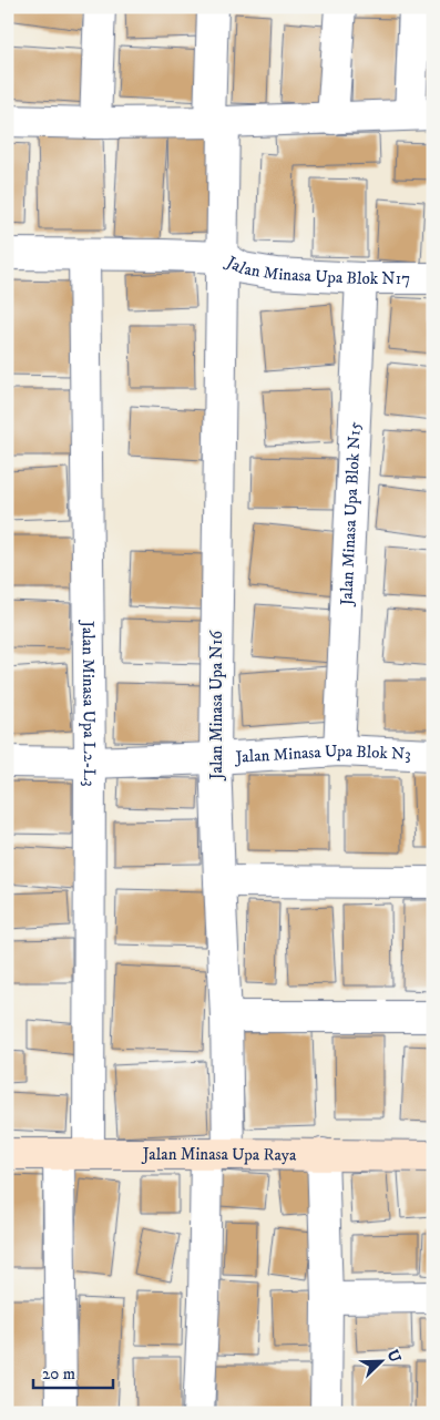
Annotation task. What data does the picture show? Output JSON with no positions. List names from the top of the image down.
{
  "streets": {
    "street": [
      "Jalan Minasa Upa Blok N17",
      "Jalan Minasa Upa Blok N15",
      "Jalan Minasa Upa L2-L3",
      "Jalan Minasa Upa N16",
      "Jalan Minasa Upa Blok N3",
      "Jalan Minasa Upa Raya"
    ]
  },
  "crossings": [
    ["Jalan Minasa Upa Blok N17", "Jalan Minasa Upa Blok N15"],
    ["Jalan Minasa Upa Blok N17", "Jalan Minasa Upa L2-L3"],
    ["Jalan Minasa Upa Blok N17", "Jalan Minasa Upa N16"],
    ["Jalan Minasa Upa Blok N15", "Jalan Minasa Upa Blok N3"],
    ["Jalan Minasa Upa L2-L3", "Jalan Minasa Upa Blok N3"],
    ["Jalan Minasa Upa L2-L3", "Jalan Minasa Upa Raya"],
    ["Jalan Minasa Upa N16", "Jalan Minasa Upa Blok N3"],
    ["Jalan Minasa Upa N16", "Jalan Minasa Upa Raya"]
  ],
  "scale_bar": "20 m",
  "north": "top right"
}
